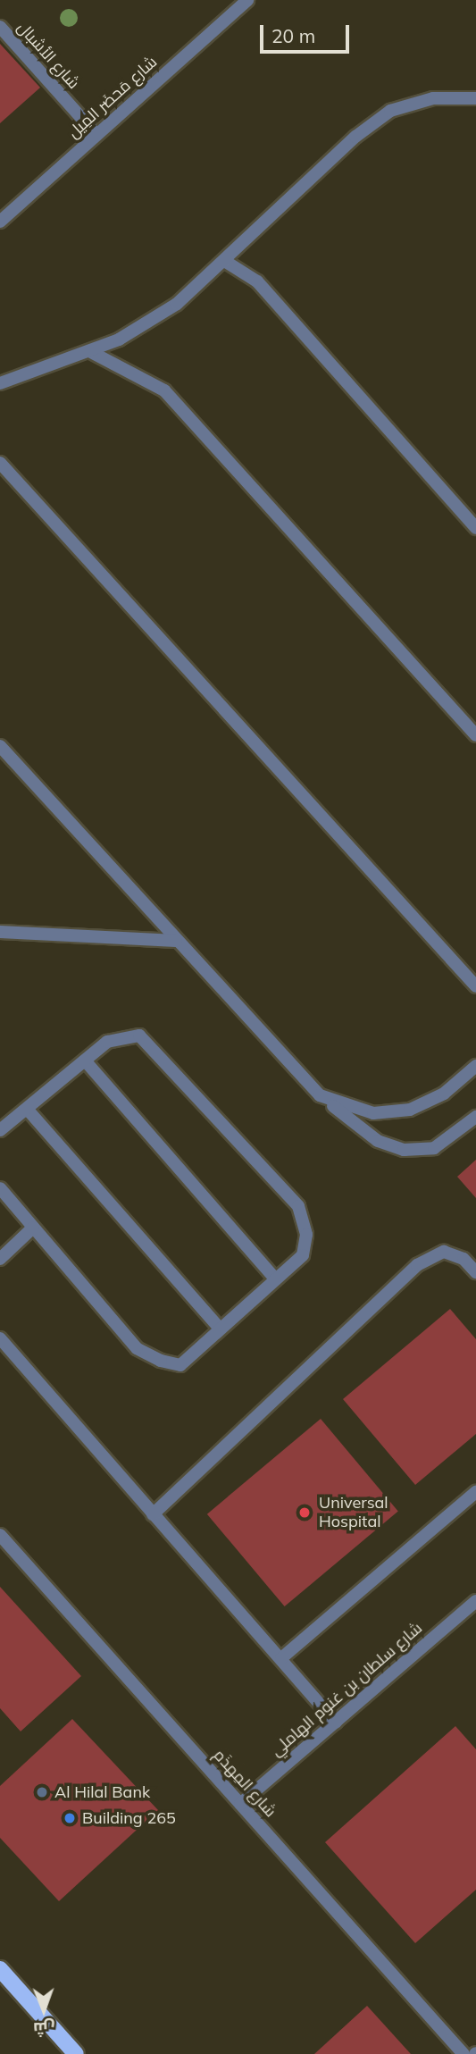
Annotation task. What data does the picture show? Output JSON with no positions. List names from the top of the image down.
{
  "streets": {
    "street": [
      "شارع الأشبال",
      "شارع مَحضَر المِيل",
      "شارع سلطان بن غنوم الهاملي",
      "شارع المِهذَم"
    ]
  },
  "crossings": [
    ["شارع الأشبال", "شارع مَحضَر المِيل"],
    ["شارع سلطان بن غنوم الهاملي", "شارع المِهذَم"]
  ],
  "places": ["Universal Hospital", "Al Hilal Bank", "Building 265"],
  "scale_bar": "20 m",
  "north": "bottom"
}
